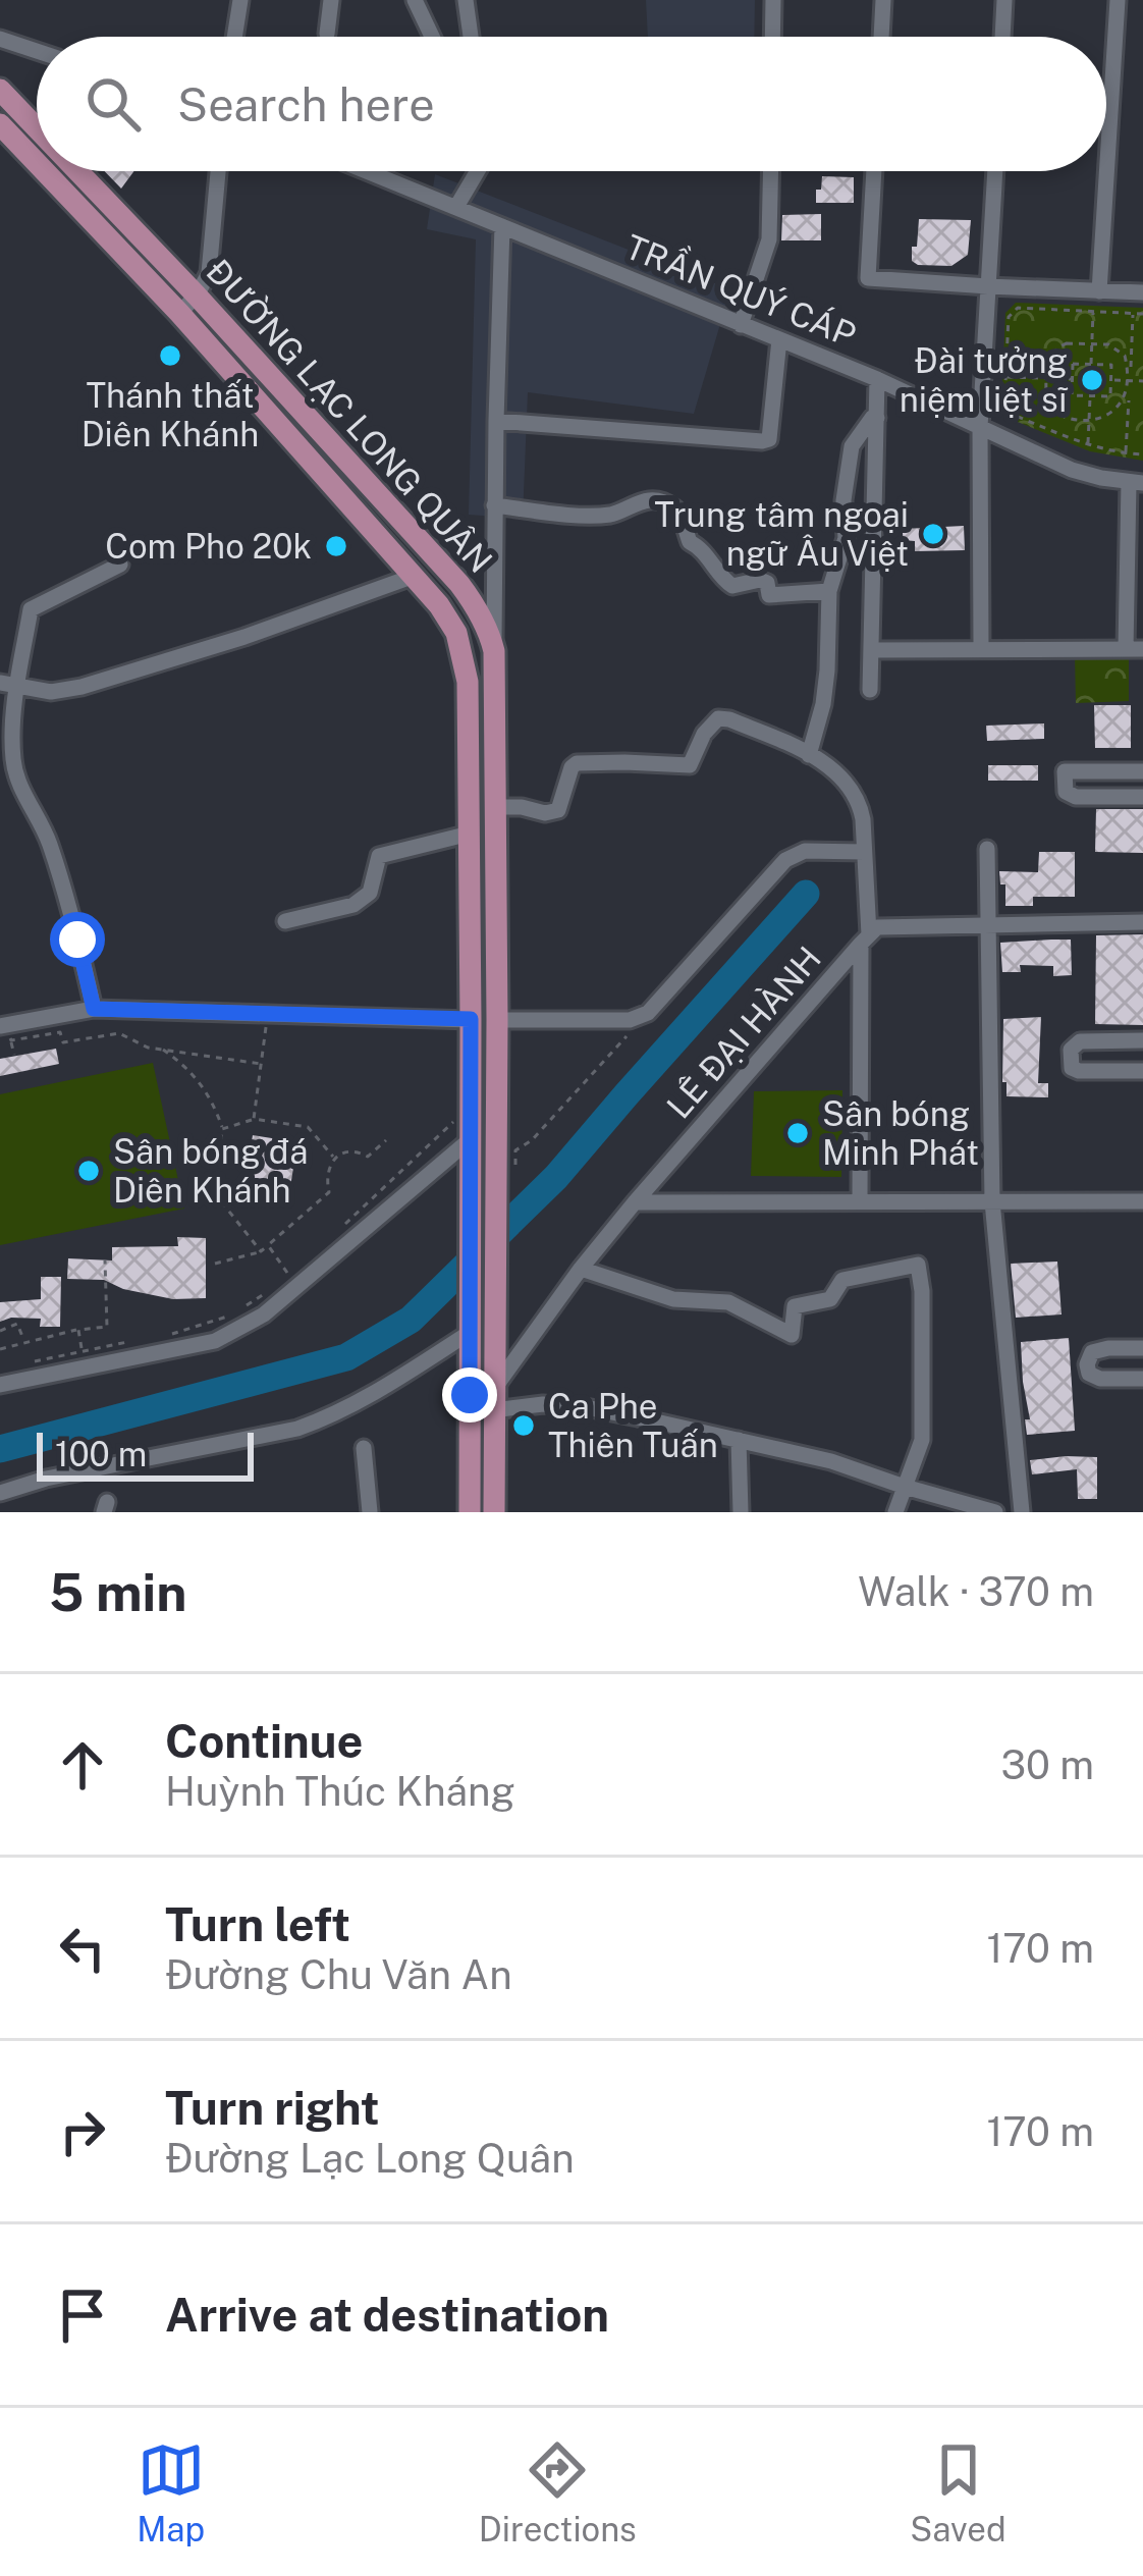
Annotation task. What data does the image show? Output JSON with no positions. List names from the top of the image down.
{
  "streets": {
    "main road": ["ĐƯỜNG LẠC LONG QUÂN"],
    "street": ["TRẦN QUÝ CÁP", "LÊ ĐẠI HÀNH"]
  },
  "crossings": [
    ["ĐƯỜNG LẠC LONG QUÂN", "LÊ ĐẠI HÀNH"]
  ],
  "places": [
    "Thánh thất Diên Khánh",
    "Đài tưởng niệm liệt sĩ",
    "Trung tâm ngoại ngữ Âu Việt",
    "Com Pho 20k",
    "Sân bóng Minh Phát",
    "Sân bóng đá Diên Khánh",
    "Ca Phe Thiên Tuấn"
  ],
  "scale_bar": "100 m",
  "page": {
    "search": "Search here",
    "scale": "100 m",
    "heading": ["5 min", "Walk · 370 m"],
    "list": [
      ["Continue", "Huỳnh Thúc Kháng", "30 m"],
      ["Turn left", "Đường Chu Văn An", "170 m"],
      ["Turn right", "Đường Lạc Long Quân", "170 m"],
      "Arrive at destination"
    ],
    "nav": ["Map", "Directions", "Saved"]
  }
}
